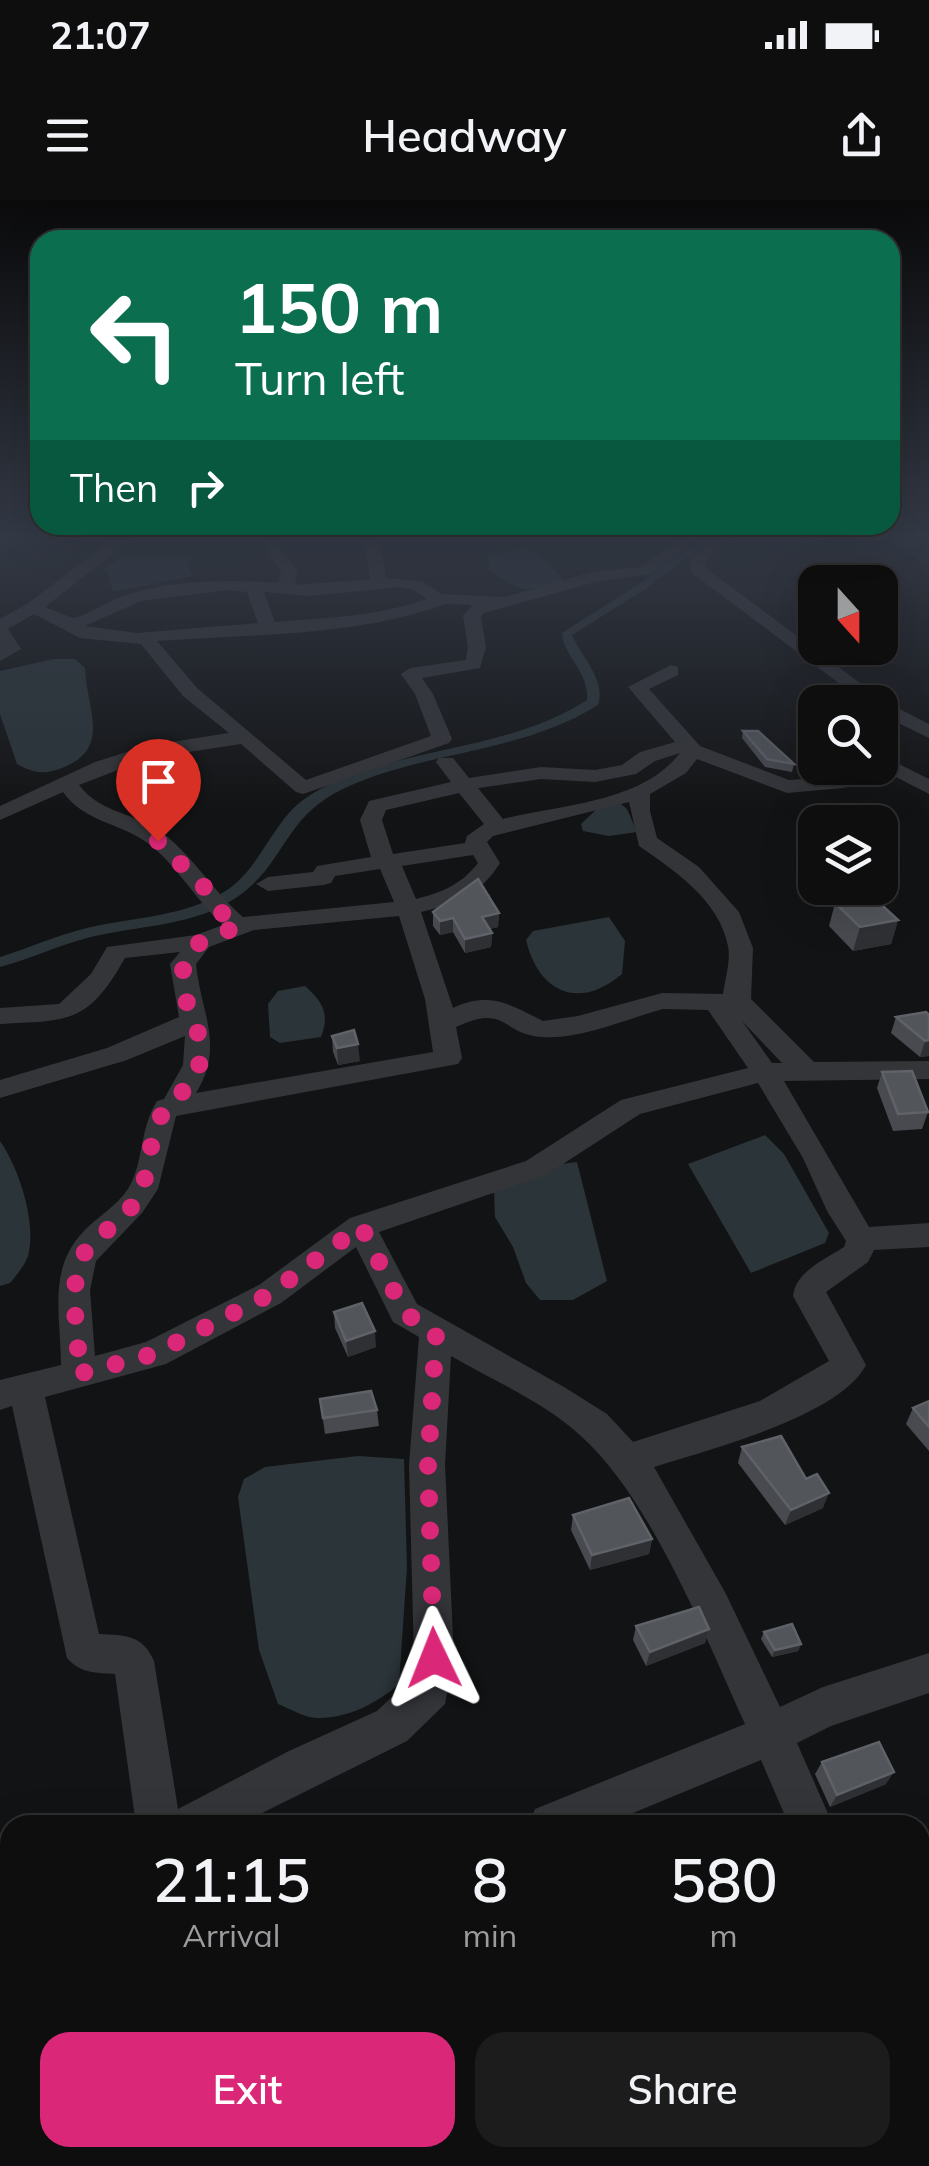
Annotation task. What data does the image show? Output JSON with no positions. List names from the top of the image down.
{
  "north": "bottom",
  "page": {
    "status": "21:07",
    "header": "Headway",
    "turn": ["150 m", "Turn left"],
    "then": "Then",
    "eta": [
      "21:15",
      "Arrival",
      "8",
      "min",
      "580",
      "m"
    ],
    "buttons": ["Exit", "Share"]
  }
}
